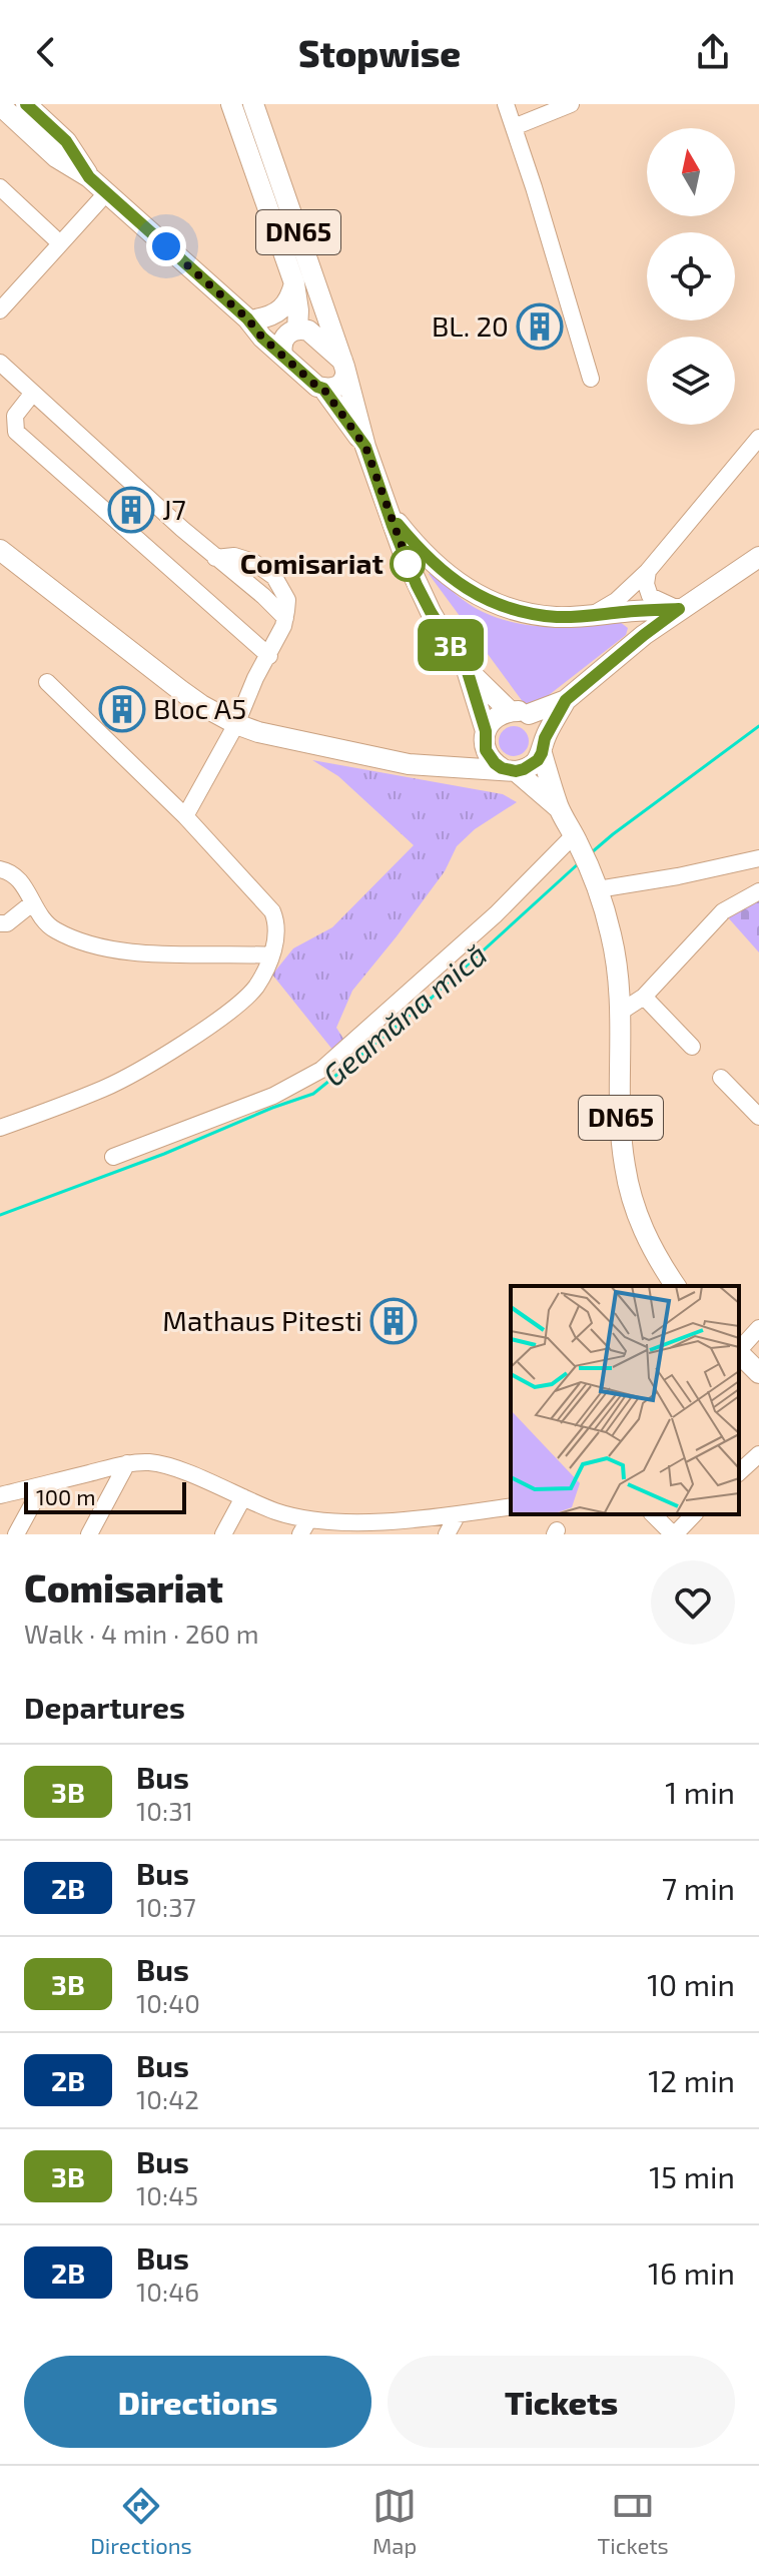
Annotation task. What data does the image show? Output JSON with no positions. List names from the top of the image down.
{
  "streets": {
    "main road": ["DN65"]
  },
  "water": ["Geamăna mică"],
  "places": {
    "building": [
      "BL. 20",
      "J7",
      "Bloc A5",
      "Mathaus Pitesti"
    ],
    "other": ["Comisariat"]
  },
  "lines": ["bus line 3B"],
  "scale_bar": "100 m",
  "north": "top",
  "page": {
    "header": "Stopwise",
    "on_map": "3B",
    "scale": "100 m",
    "heading": [
      ["Comisariat", "Walk · 4 min · 260 m"],
      "Departures"
    ],
    "list": [
      {
        "mark": "3B",
        "name": "Bus",
        "note": "10:31",
        "value": "1 min"
      },
      {
        "mark": "2B",
        "name": "Bus",
        "note": "10:37",
        "value": "7 min"
      },
      {
        "mark": "3B",
        "name": "Bus",
        "note": "10:40",
        "value": "10 min"
      },
      {
        "mark": "2B",
        "name": "Bus",
        "note": "10:42",
        "value": "12 min"
      },
      {
        "mark": "3B",
        "name": "Bus",
        "note": "10:45",
        "value": "15 min"
      },
      {
        "mark": "2B",
        "name": "Bus",
        "note": "10:46",
        "value": "16 min"
      }
    ],
    "buttons": ["Directions", "Tickets"],
    "tabs": ["Directions", "Map", "Tickets"]
  }
}
